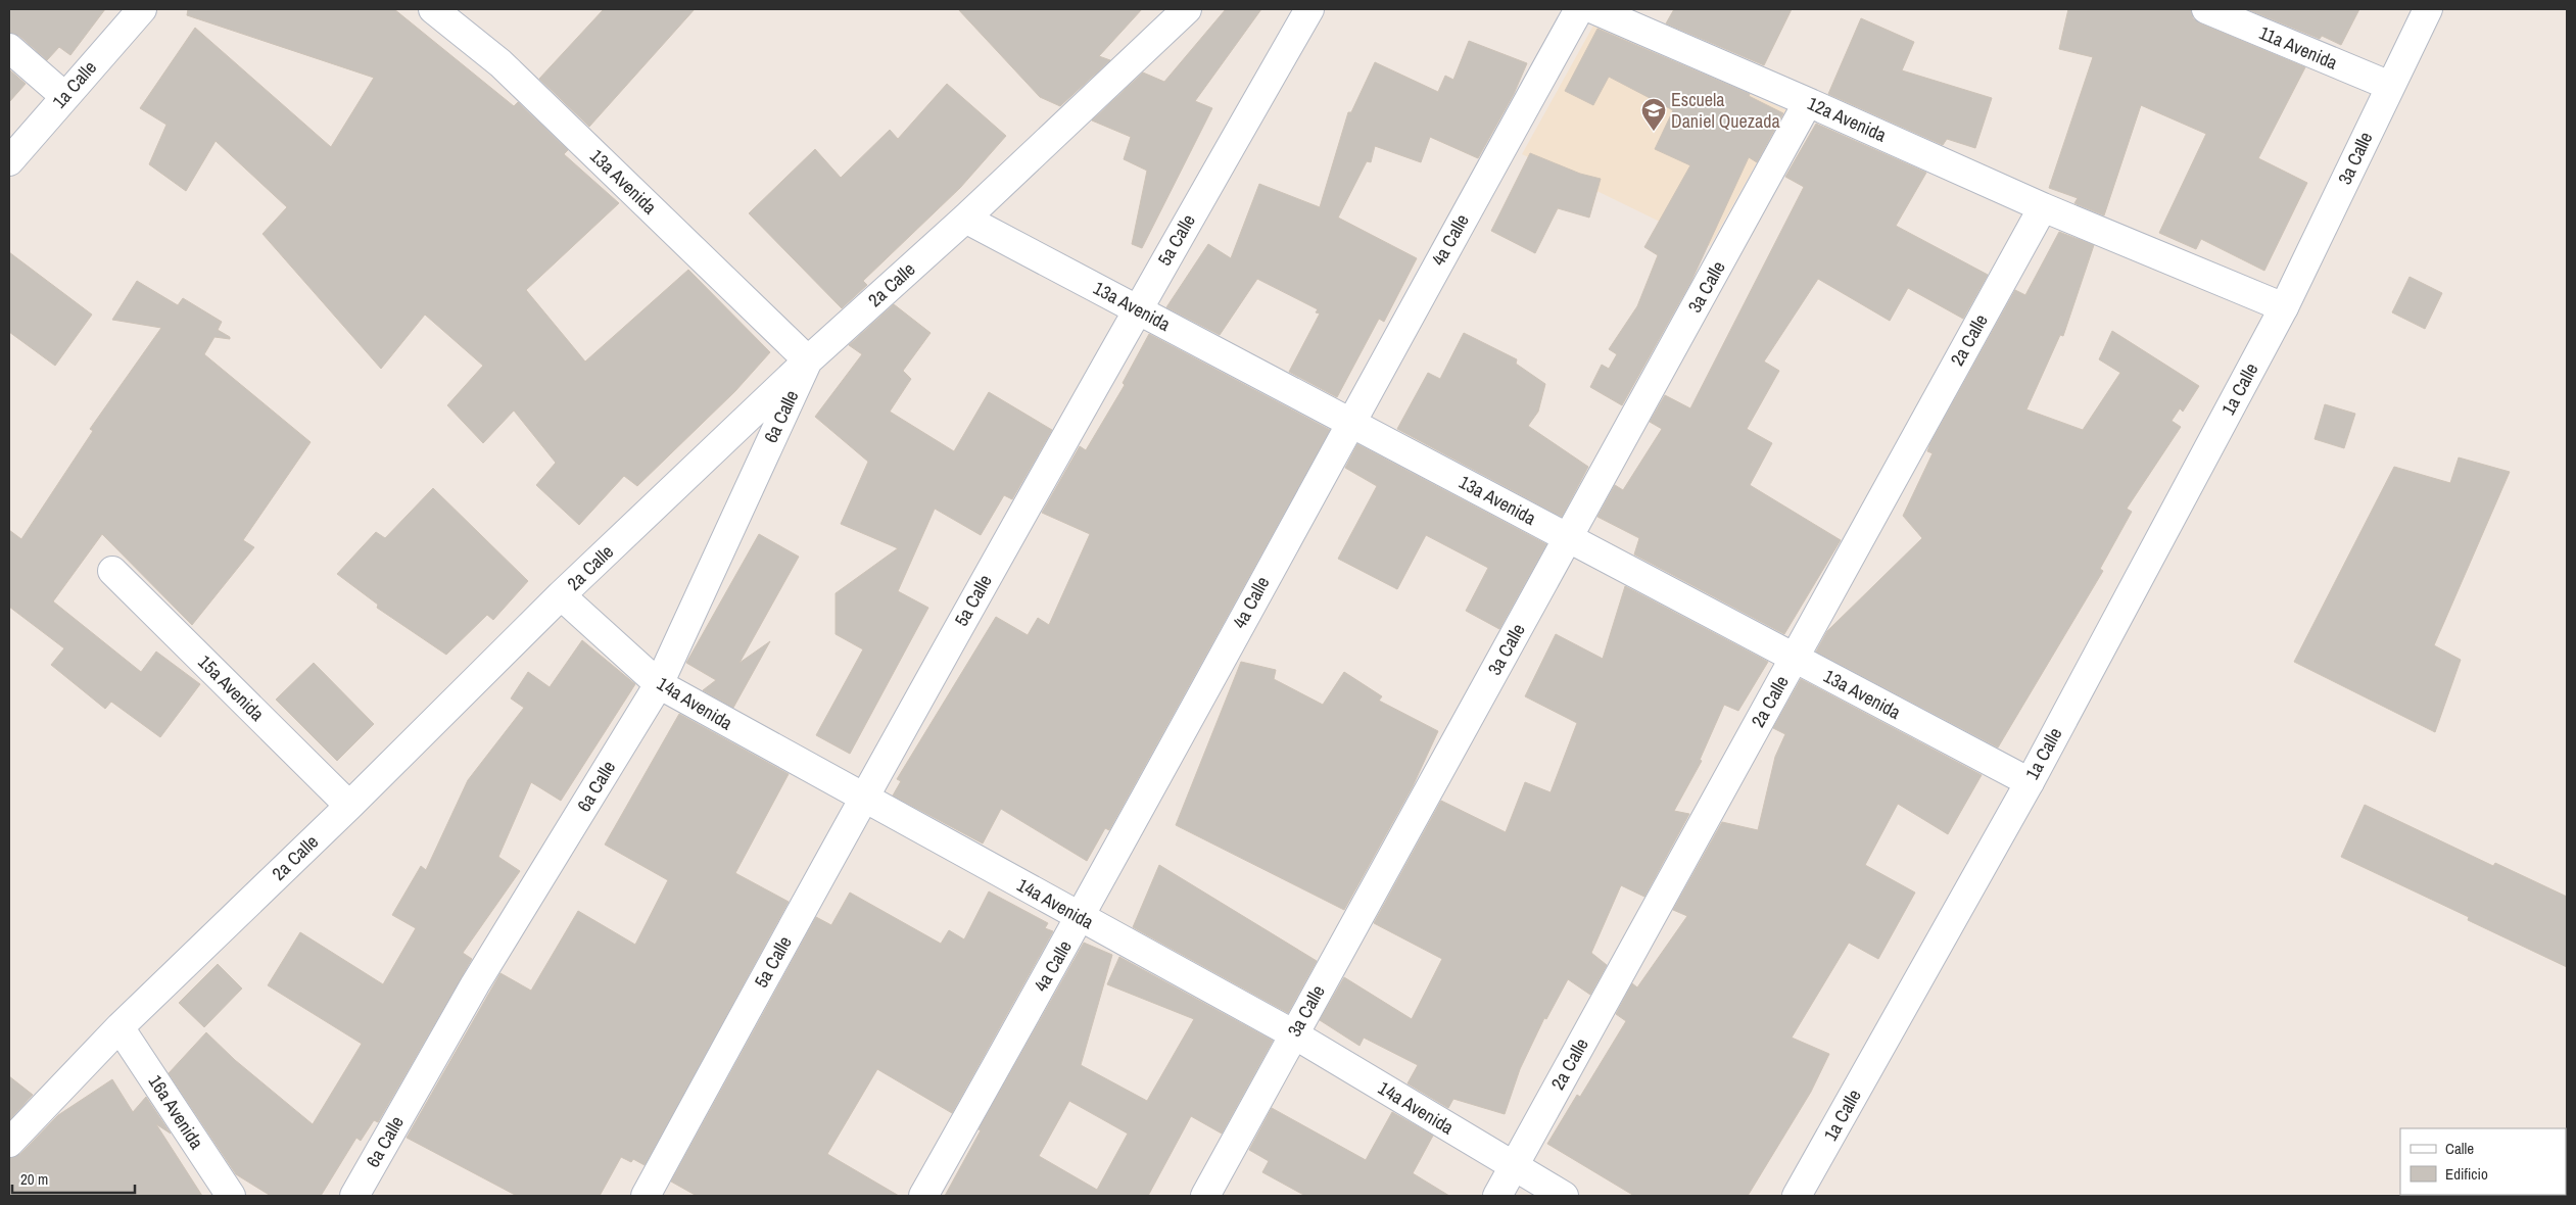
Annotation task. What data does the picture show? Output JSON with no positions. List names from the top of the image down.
{
  "streets": {
    "street": [
      "11a Avenida",
      "1a Calle",
      "12a Avenida",
      "3a Calle",
      "13a Avenida",
      "5a Calle",
      "4a Calle",
      "2a Calle",
      "6a Calle",
      "15a Avenida",
      "14a Avenida",
      "16a Avenida"
    ]
  },
  "crossings": [
    ["11a Avenida", "3a Calle"],
    ["1a Calle", "12a Avenida"],
    ["1a Calle", "3a Calle"],
    ["1a Calle", "13a Avenida"],
    ["12a Avenida", "3a Calle"],
    ["12a Avenida", "2a Calle"],
    ["3a Calle", "13a Avenida"],
    ["3a Calle", "14a Avenida"],
    ["13a Avenida", "5a Calle"],
    ["13a Avenida", "4a Calle"],
    ["13a Avenida", "2a Calle"],
    ["13a Avenida", "6a Calle"],
    ["5a Calle", "14a Avenida"],
    ["4a Calle", "14a Avenida"],
    ["2a Calle", "6a Calle"],
    ["2a Calle", "15a Avenida"],
    ["2a Calle", "14a Avenida"],
    ["2a Calle", "16a Avenida"],
    ["6a Calle", "14a Avenida"]
  ],
  "places": {
    "school or university": ["Escuela Daniel Quezada"]
  },
  "legend": ["Calle", "Edificio"],
  "scale_bar": "20 m"
}
